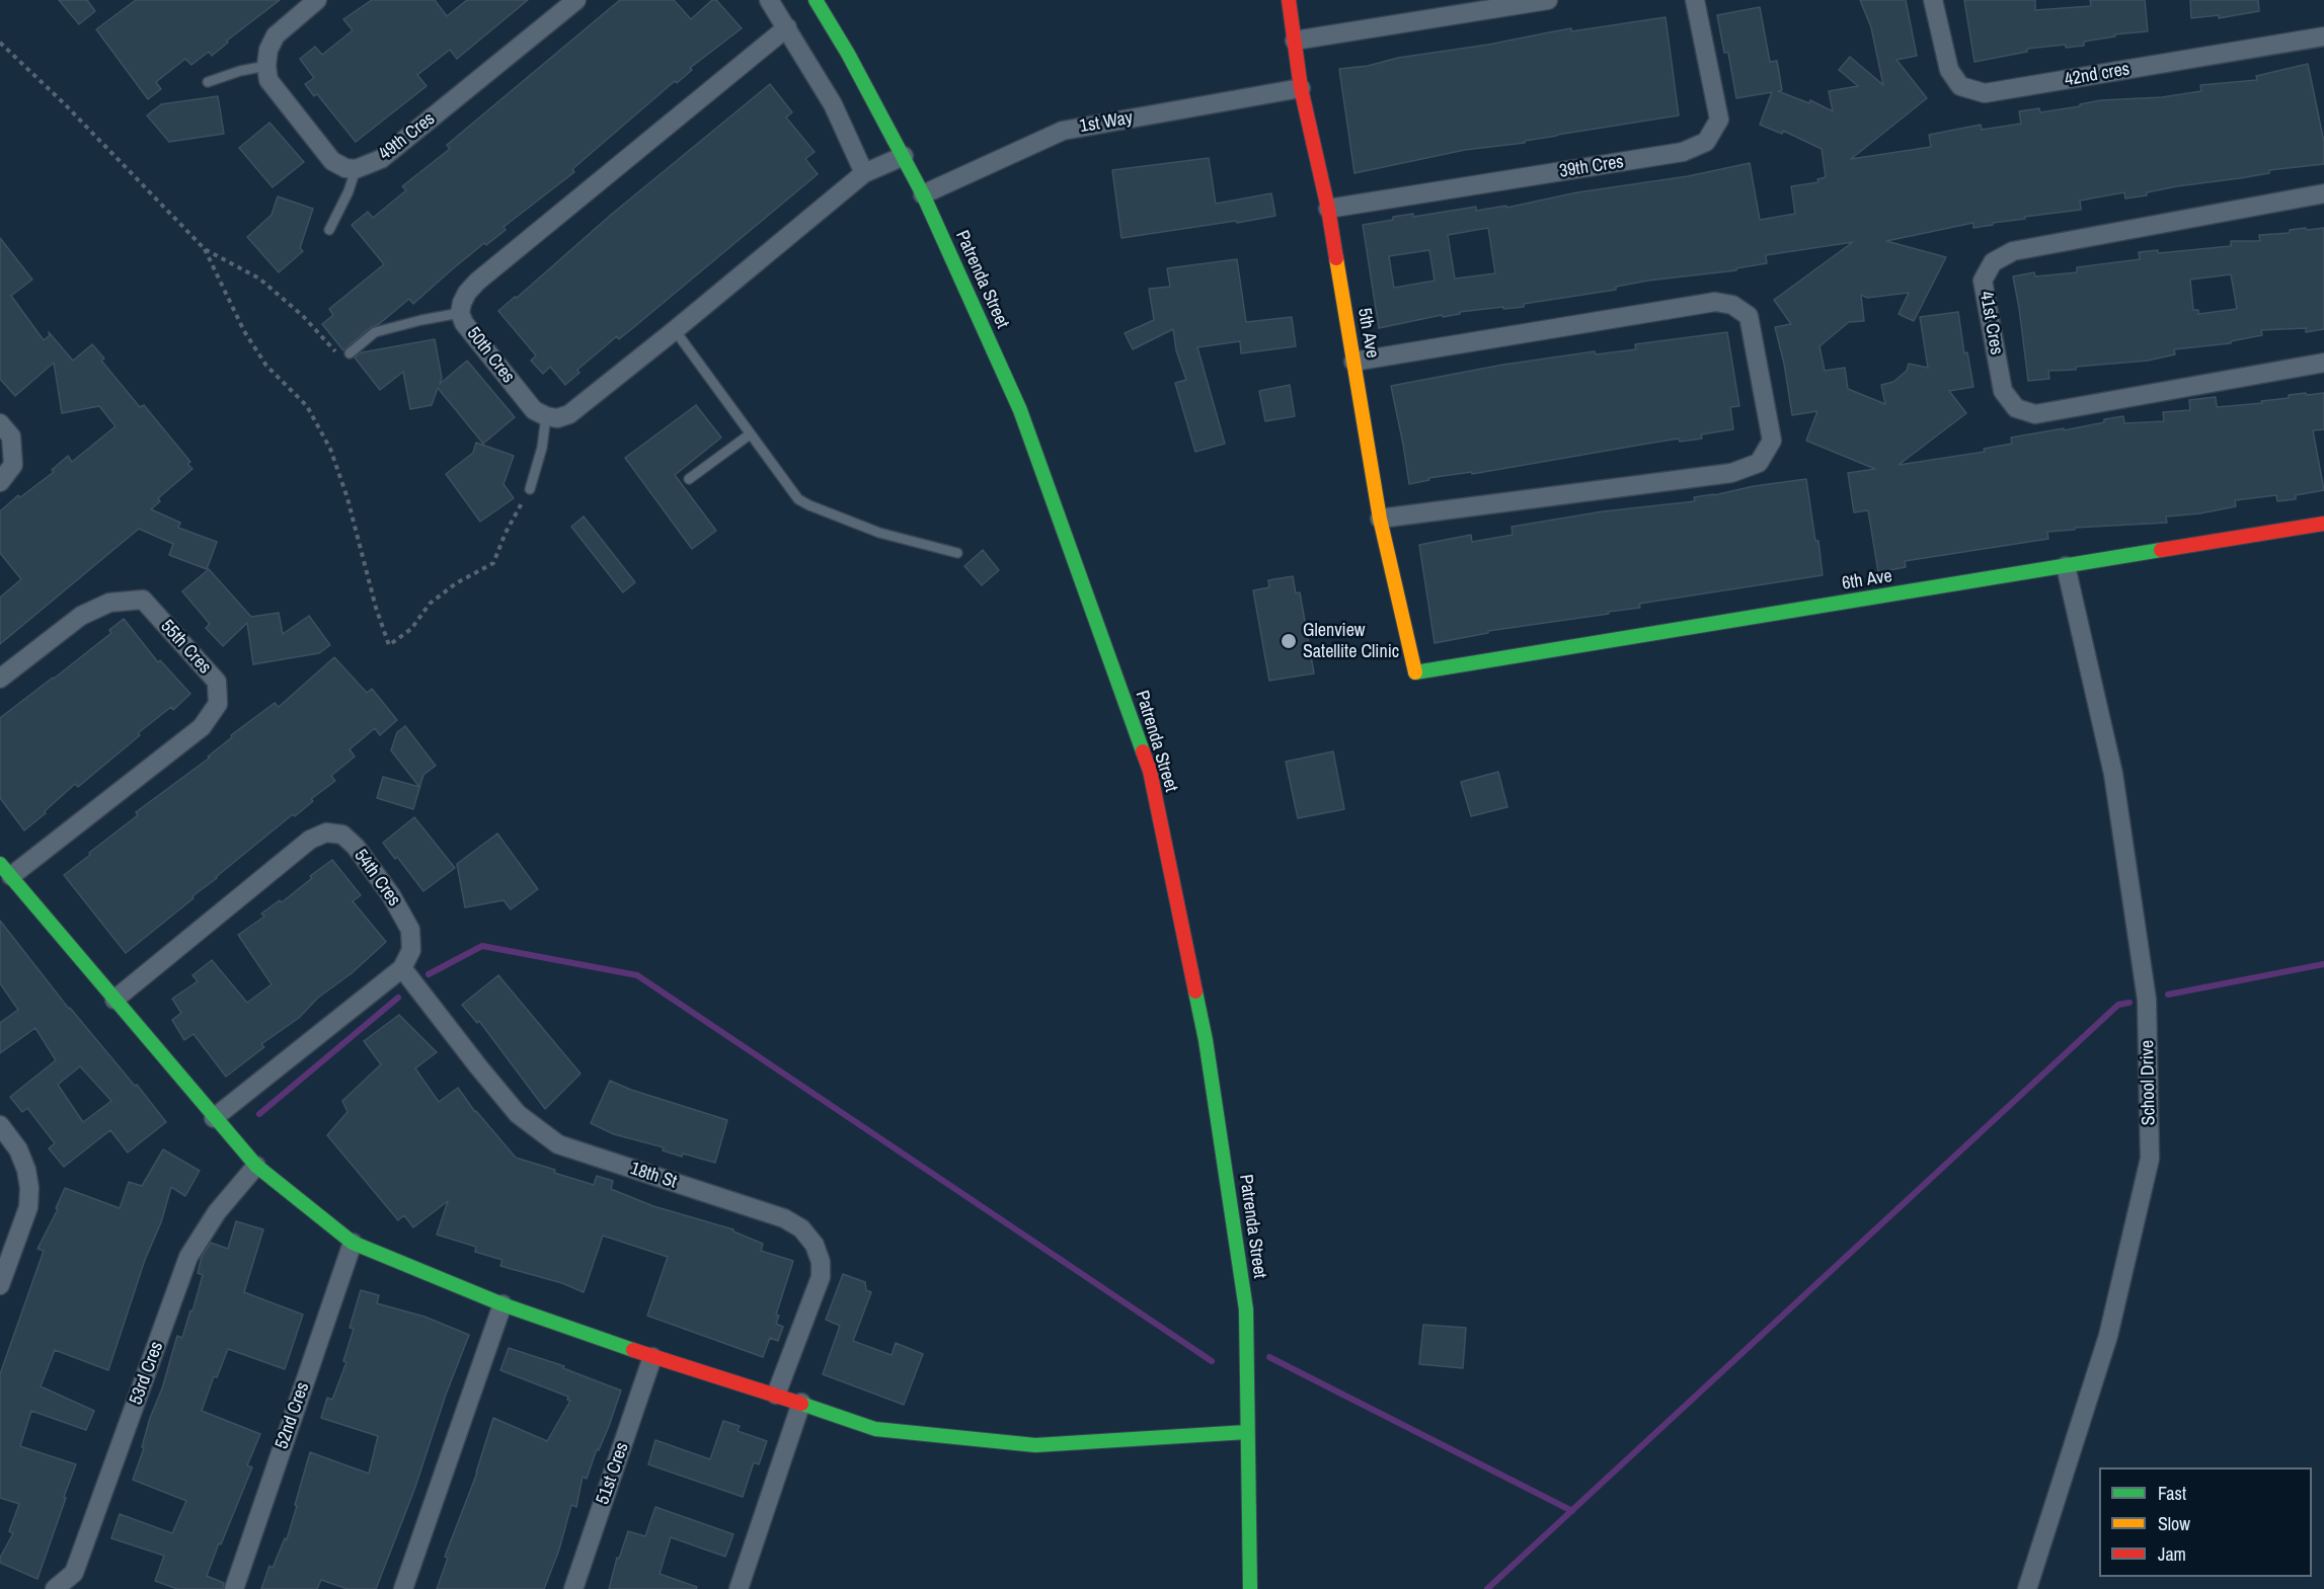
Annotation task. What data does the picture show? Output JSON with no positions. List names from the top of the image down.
{
  "streets": {
    "street": [
      "42nd cres",
      "1st Way",
      "49th Cres",
      "39th Cres",
      "Patrenda Street",
      "41st Cres",
      "5th Ave",
      "50th Cres",
      "6th Ave",
      "55th Cres",
      "54th Cres",
      "School Drive",
      "18th St",
      "53rd Cres",
      "52nd Cres",
      "51st Cres"
    ]
  },
  "crossings": [
    ["1st Way", "Patrenda Street"],
    ["1st Way", "5th Ave"],
    ["39th Cres", "5th Ave"],
    ["5th Ave", "6th Ave"],
    ["6th Ave", "School Drive"],
    ["54th Cres", "18th St"]
  ],
  "places": ["Glenview Satellite Clinic"],
  "legend": ["Fast", "Slow", "Jam"]
}
